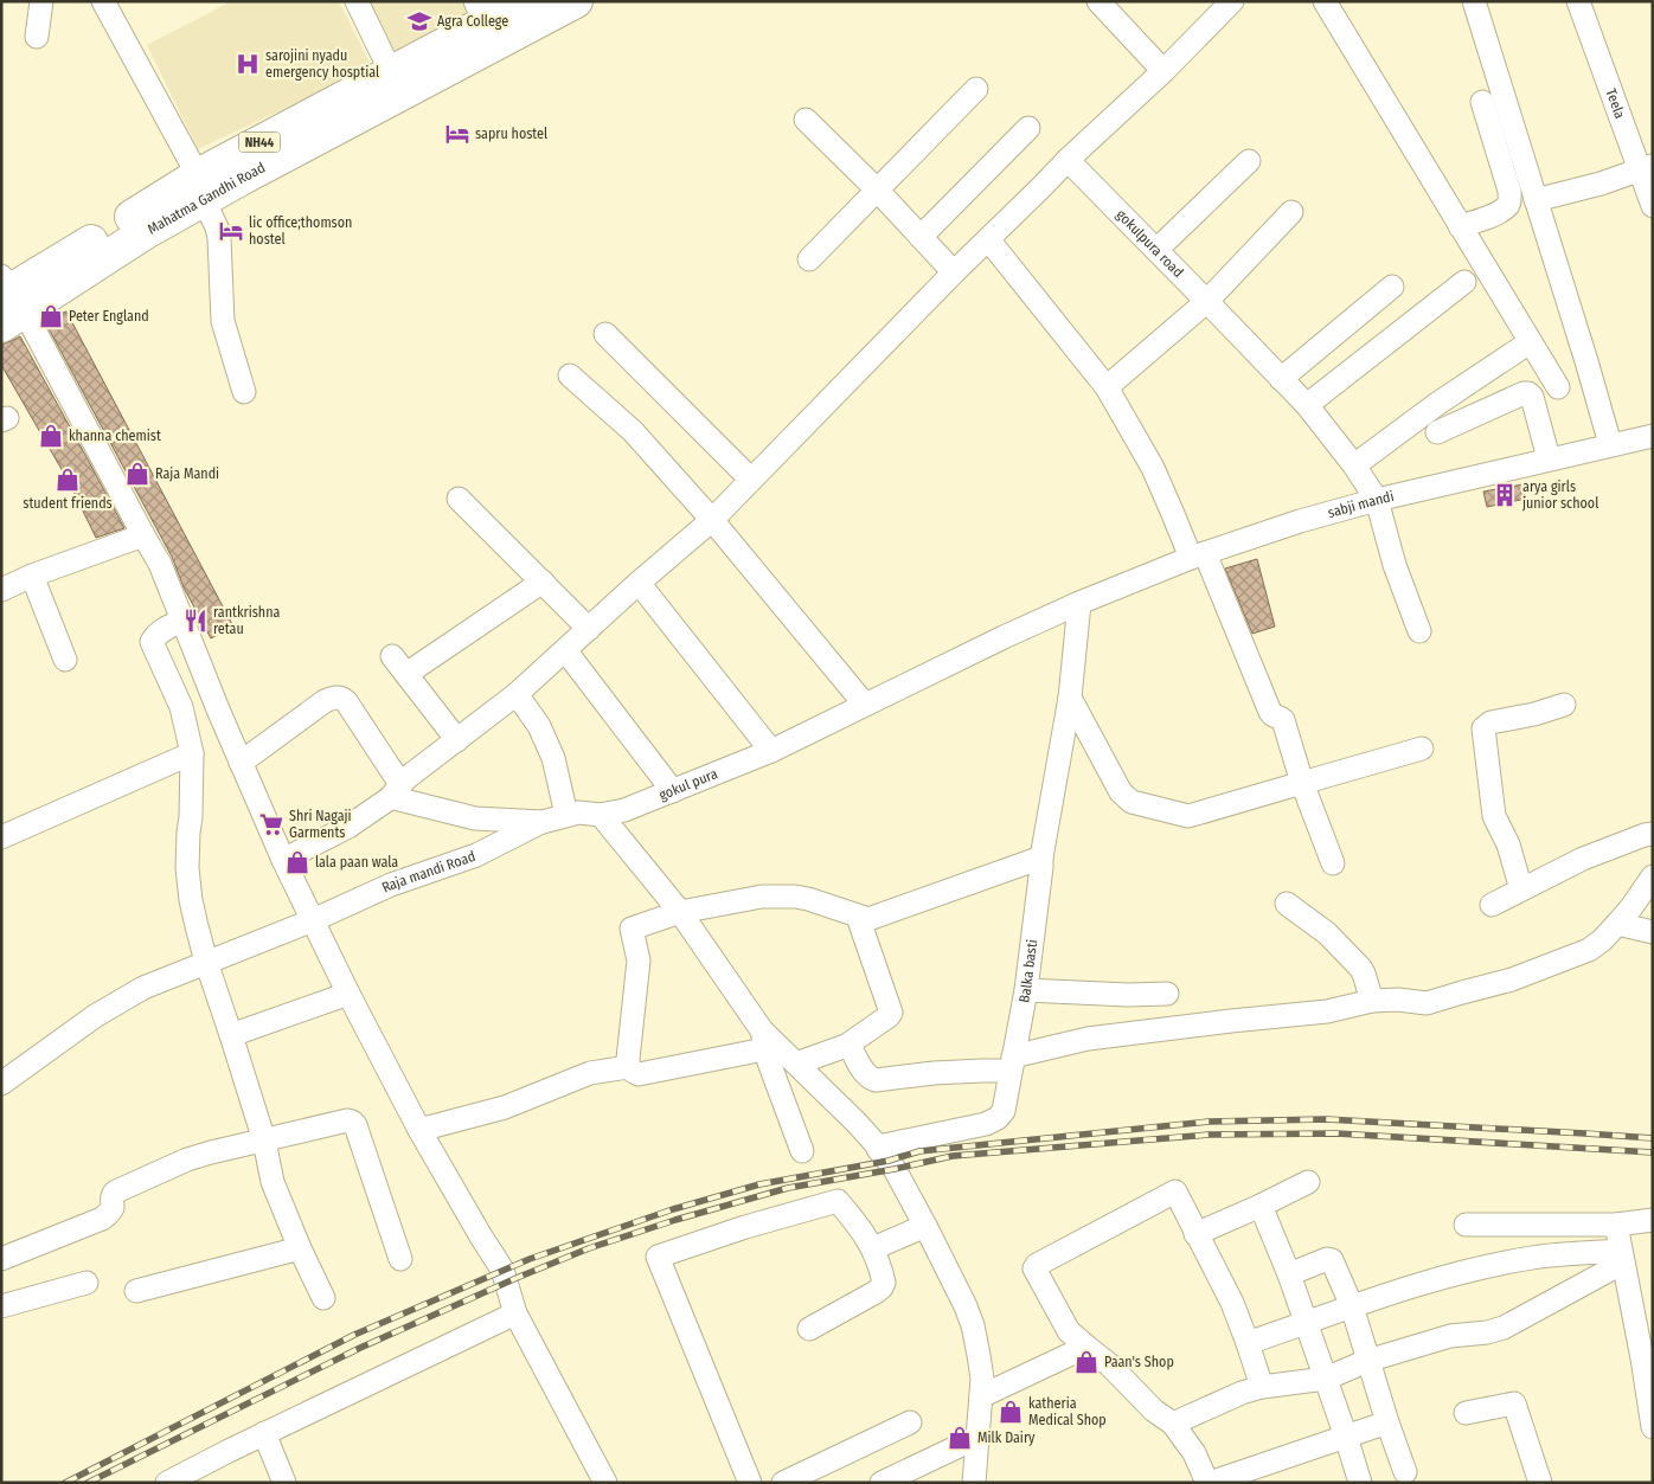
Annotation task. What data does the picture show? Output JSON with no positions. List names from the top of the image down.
{
  "streets": {
    "highway": ["NH44", "Mahatma Gandhi Road"],
    "street": [
      "Teela",
      "gokulpura road",
      "sabji mandi",
      "gokul pura",
      "Raja mandi Road",
      "Balka basti"
    ]
  },
  "crossings": [
    ["gokulpura road", "sabji mandi"],
    ["sabji mandi", "gokul pura"],
    ["sabji mandi", "Balka basti"],
    ["gokul pura", "Raja mandi Road"],
    ["gokul pura", "Balka basti"]
  ],
  "places": {
    "school or university": ["Agra College"],
    "hospital": ["sarojini nyadu emergency hosptial"],
    "hotel": ["sapru hostel", "lic office;thomson hostel"],
    "shop": [
      "Peter England",
      "khanna chemist",
      "Raja Mandi",
      "student friends",
      "lala paan wala",
      "Paan's Shop",
      "katheria Medical Shop",
      "Milk Dairy"
    ],
    "building": ["arya girls junior school"],
    "restaurant": ["rantkrishna retau"],
    "supermarket": ["Shri Nagaji Garments"]
  }
}
